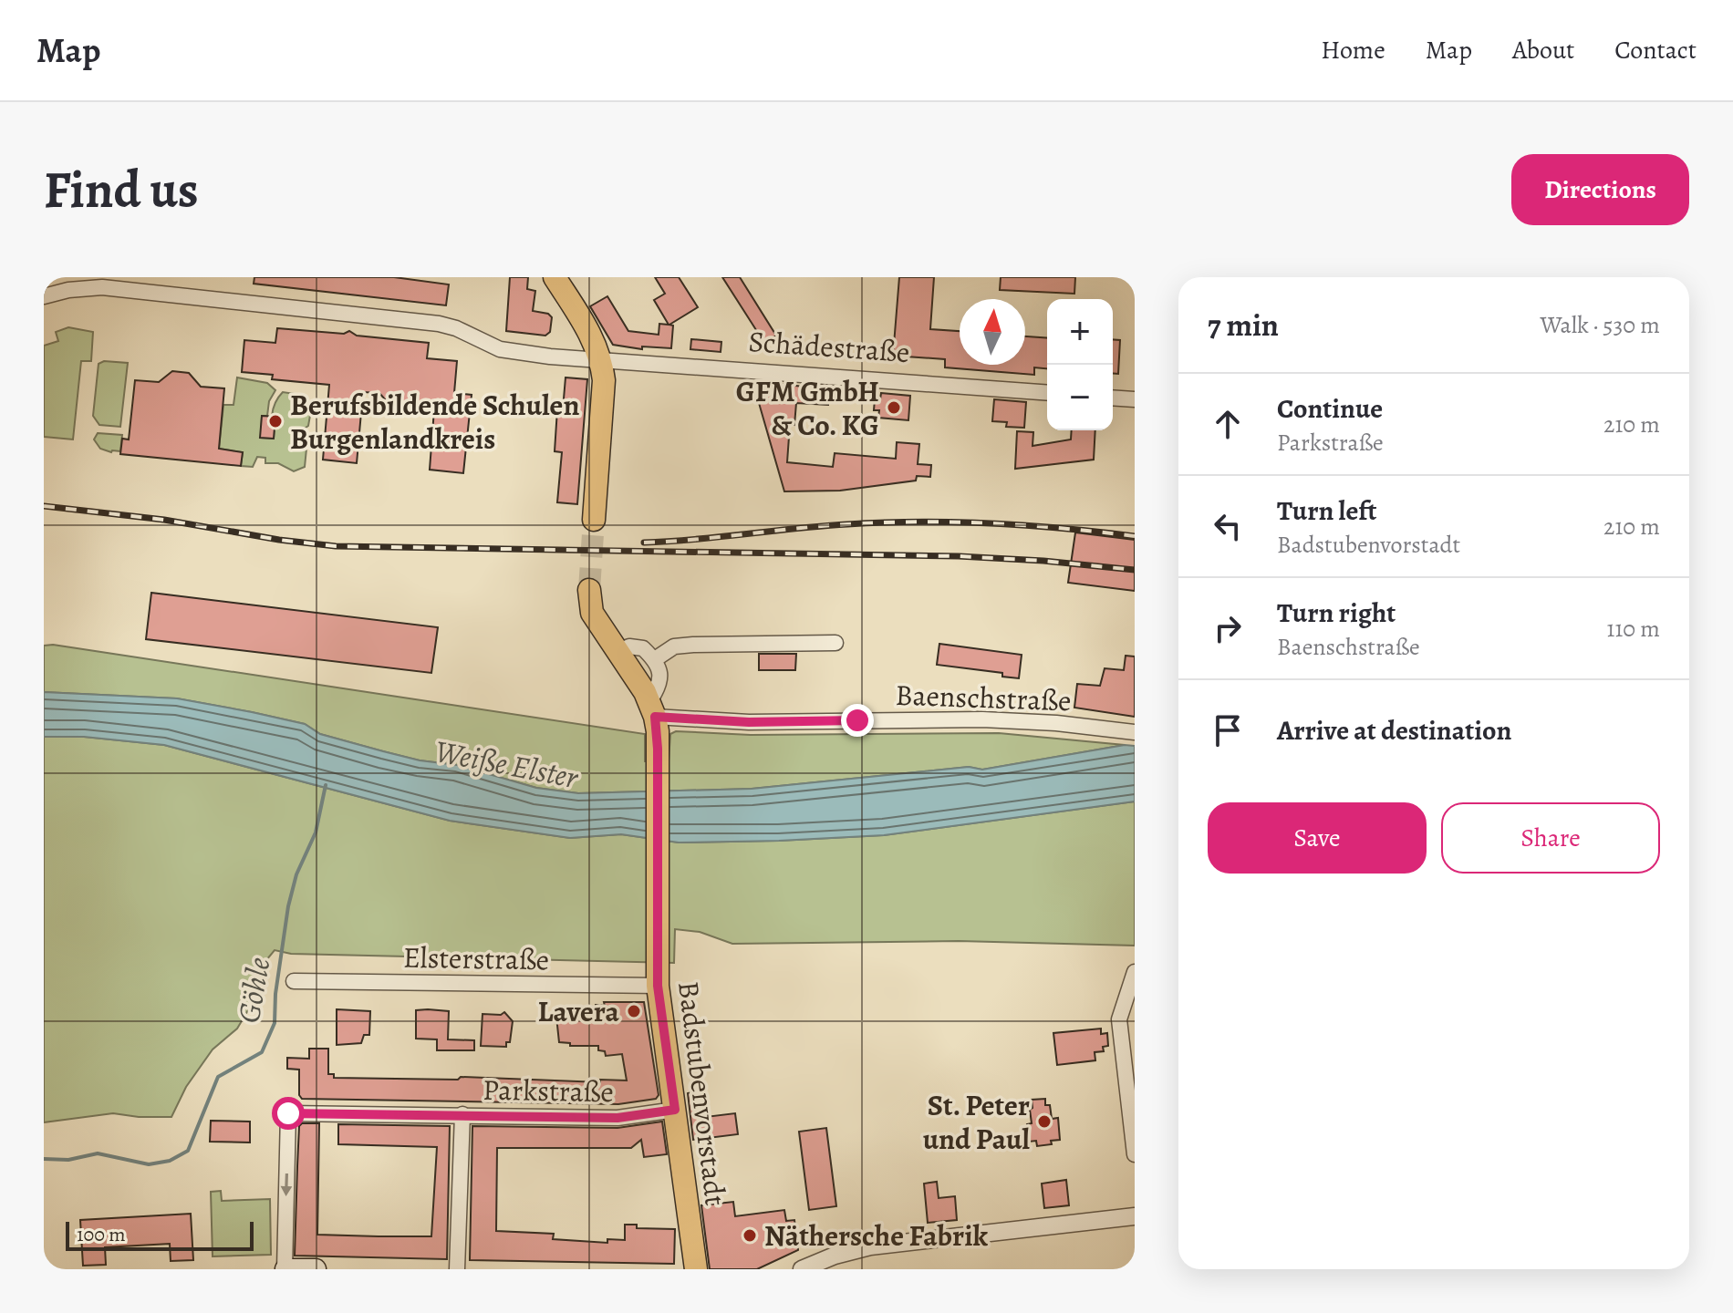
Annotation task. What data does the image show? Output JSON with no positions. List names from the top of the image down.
{
  "streets": {
    "main road": ["Badstubenvorstadt"],
    "street": [
      "Schädestraße",
      "Baenschstraße",
      "Elsterstraße",
      "Parkstraße"
    ]
  },
  "crossings": [
    ["Baenschstraße", "Badstubenvorstadt"],
    ["Elsterstraße", "Badstubenvorstadt"],
    ["Parkstraße", "Badstubenvorstadt"]
  ],
  "water": ["Weiße Elster", "Göhle"],
  "places": [
    "GFM GmbH & Co. KG",
    "Berufsbildende Schulen Burgenlandkreis",
    "Lavera",
    "St. Peter und Paul",
    "Näthersche Fabrik"
  ],
  "scale_bar": "100 m",
  "north": "top",
  "page": {
    "header": "Map",
    "nav": [
      "Home",
      "Map",
      "About",
      "Contact"
    ],
    "buttons": [
      "Directions",
      ["Save", "Share"]
    ],
    "title": "Find us",
    "heading": ["7 min", "Walk · 530 m"],
    "map_buttons": ["+", "−"],
    "list": [
      ["Continue", "Parkstraße", "210 m"],
      ["Turn left", "Badstubenvorstadt", "210 m"],
      ["Turn right", "Baenschstraße", "110 m"],
      "Arrive at destination"
    ],
    "scale": "100 m"
  }
}
